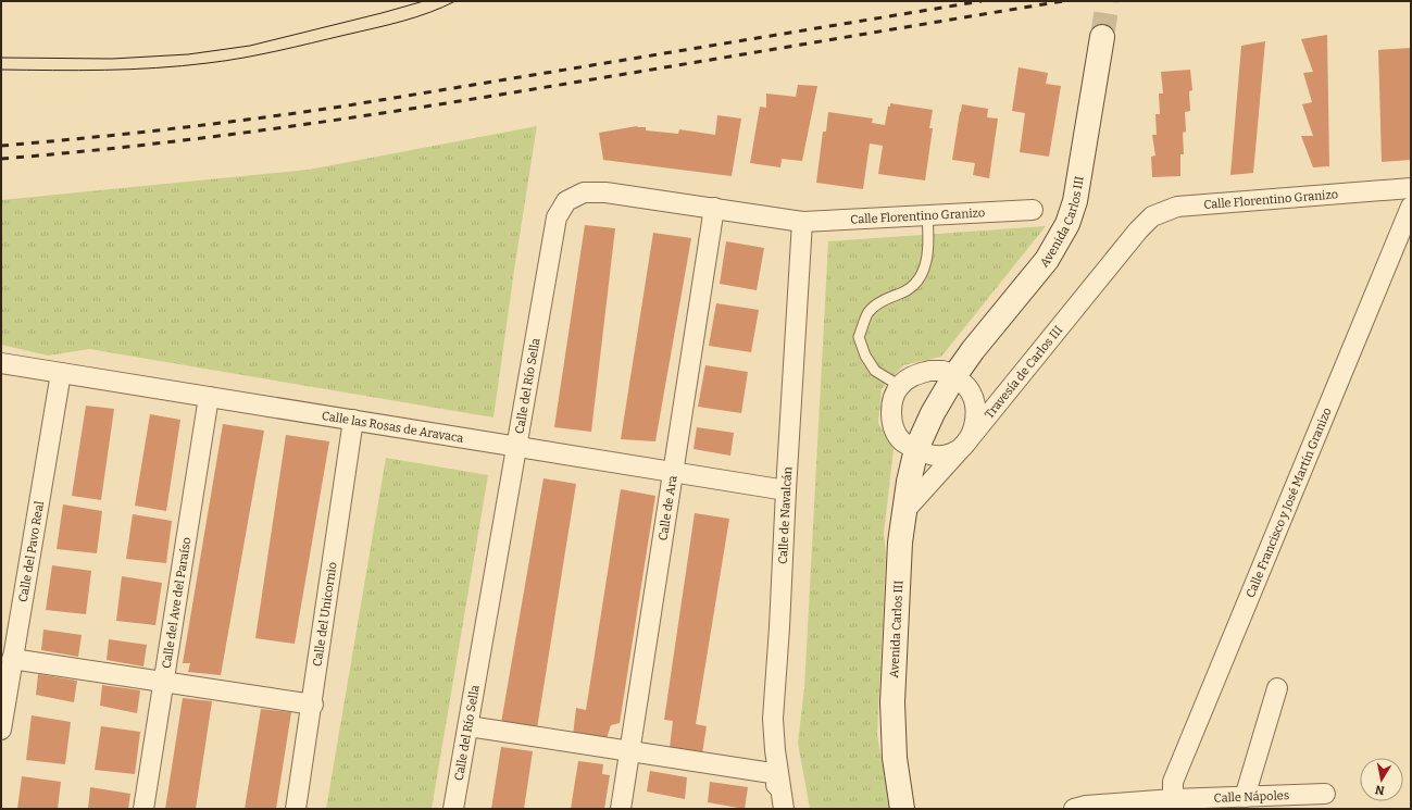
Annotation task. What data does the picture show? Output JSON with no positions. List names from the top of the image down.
{
  "streets": {
    "street": [
      "Calle Florentino Granizo",
      "Avenida Carlos III",
      "Travesía de Carlos III",
      "Calle del Río Sella",
      "Calle las Rosas de Aravaca",
      "Calle Francisco y José Martín Granizo",
      "Calle de Ara",
      "Calle de Navalcán",
      "Calle del Pavo Real",
      "Calle del Ave del Paraíso",
      "Calle del Unicornio",
      "Calle Nápoles"
    ]
  },
  "crossings": [
    ["Calle Florentino Granizo", "Travesía de Carlos III"],
    ["Calle Florentino Granizo", "Calle del Río Sella"],
    ["Calle Florentino Granizo", "Calle de Navalcán"],
    ["Avenida Carlos III", "Travesía de Carlos III"],
    ["Calle del Río Sella", "Calle las Rosas de Aravaca"],
    ["Calle del Río Sella", "Calle de Ara"],
    ["Calle del Río Sella", "Calle de Navalcán"],
    ["Calle las Rosas de Aravaca", "Calle de Ara"],
    ["Calle las Rosas de Aravaca", "Calle de Navalcán"],
    ["Calle las Rosas de Aravaca", "Calle del Pavo Real"],
    ["Calle las Rosas de Aravaca", "Calle del Ave del Paraíso"],
    ["Calle las Rosas de Aravaca", "Calle del Unicornio"],
    ["Calle Francisco y José Martín Granizo", "Calle Nápoles"]
  ],
  "north": "bottom"
}
